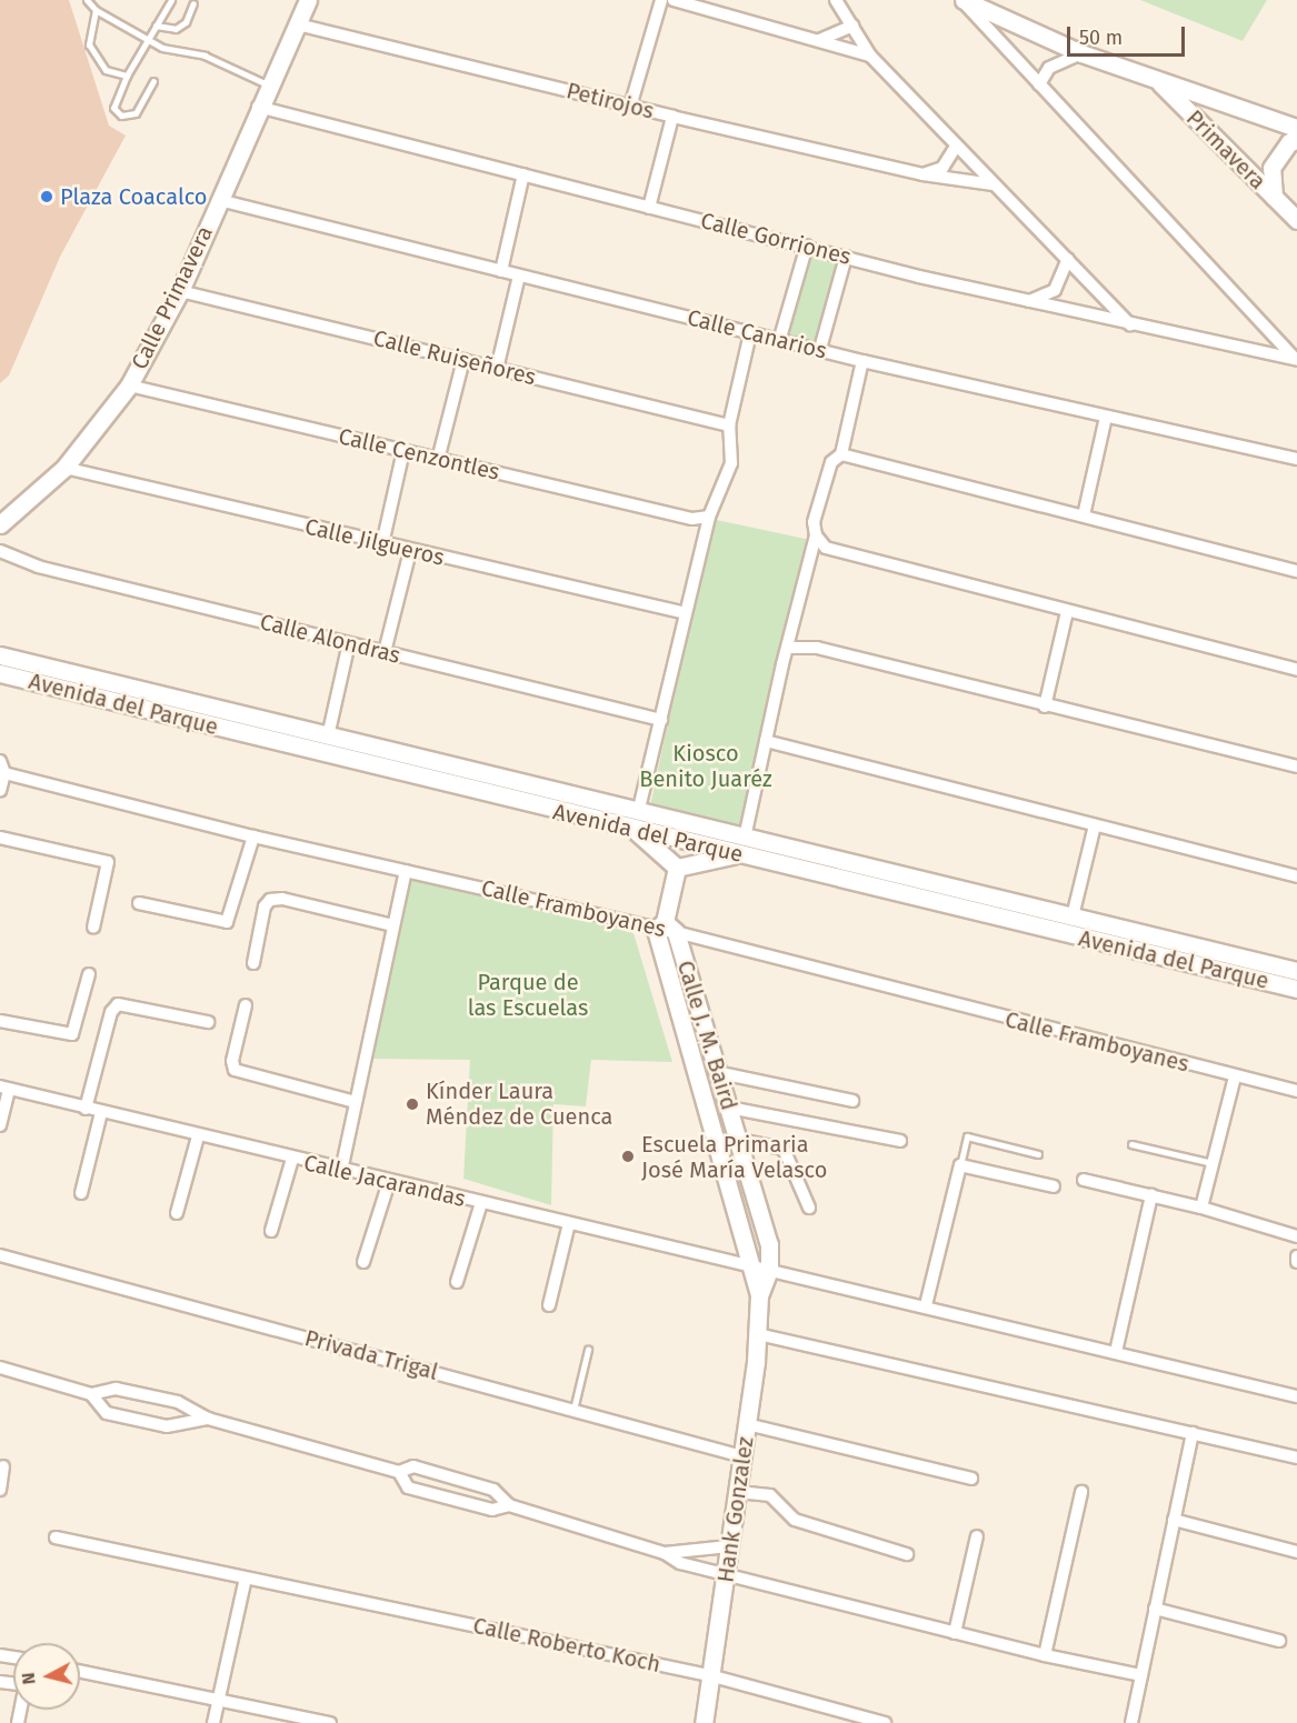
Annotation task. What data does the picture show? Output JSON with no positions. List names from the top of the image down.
{
  "streets": {
    "street": [
      "Petirojos",
      "Primavera",
      "Calle Gorriones",
      "Calle Primavera",
      "Calle Canarios",
      "Calle Ruiseñores",
      "Calle Cenzontles",
      "Calle Jilgueros",
      "Calle Alondras",
      "Avenida del Parque",
      "Calle Framboyanes",
      "Calle J. M. Baird",
      "Calle Jacarandas",
      "Privada Trigal",
      "Hank Gonzalez",
      "Calle Roberto Koch"
    ]
  },
  "crossings": [
    ["Petirojos", "Calle Primavera"],
    ["Calle Gorriones", "Calle Primavera"],
    ["Calle Primavera", "Calle Canarios"],
    ["Calle Primavera", "Calle Ruiseñores"],
    ["Calle Primavera", "Calle Cenzontles"],
    ["Calle Primavera", "Calle Jilgueros"],
    ["Calle Framboyanes", "Calle J. M. Baird"],
    ["Calle J. M. Baird", "Calle Jacarandas"],
    ["Calle J. M. Baird", "Hank Gonzalez"],
    ["Calle Jacarandas", "Hank Gonzalez"],
    ["Privada Trigal", "Hank Gonzalez"],
    ["Hank Gonzalez", "Calle Roberto Koch"]
  ],
  "parks": ["Kiosco Benito Juaréz", "Parque de las Escuelas"],
  "places": ["Plaza Coacalco", "Kínder Laura Méndez de Cuenca", "Escuela Primaria José María Velasco"],
  "scale_bar": "50 m",
  "north": "left"
}
